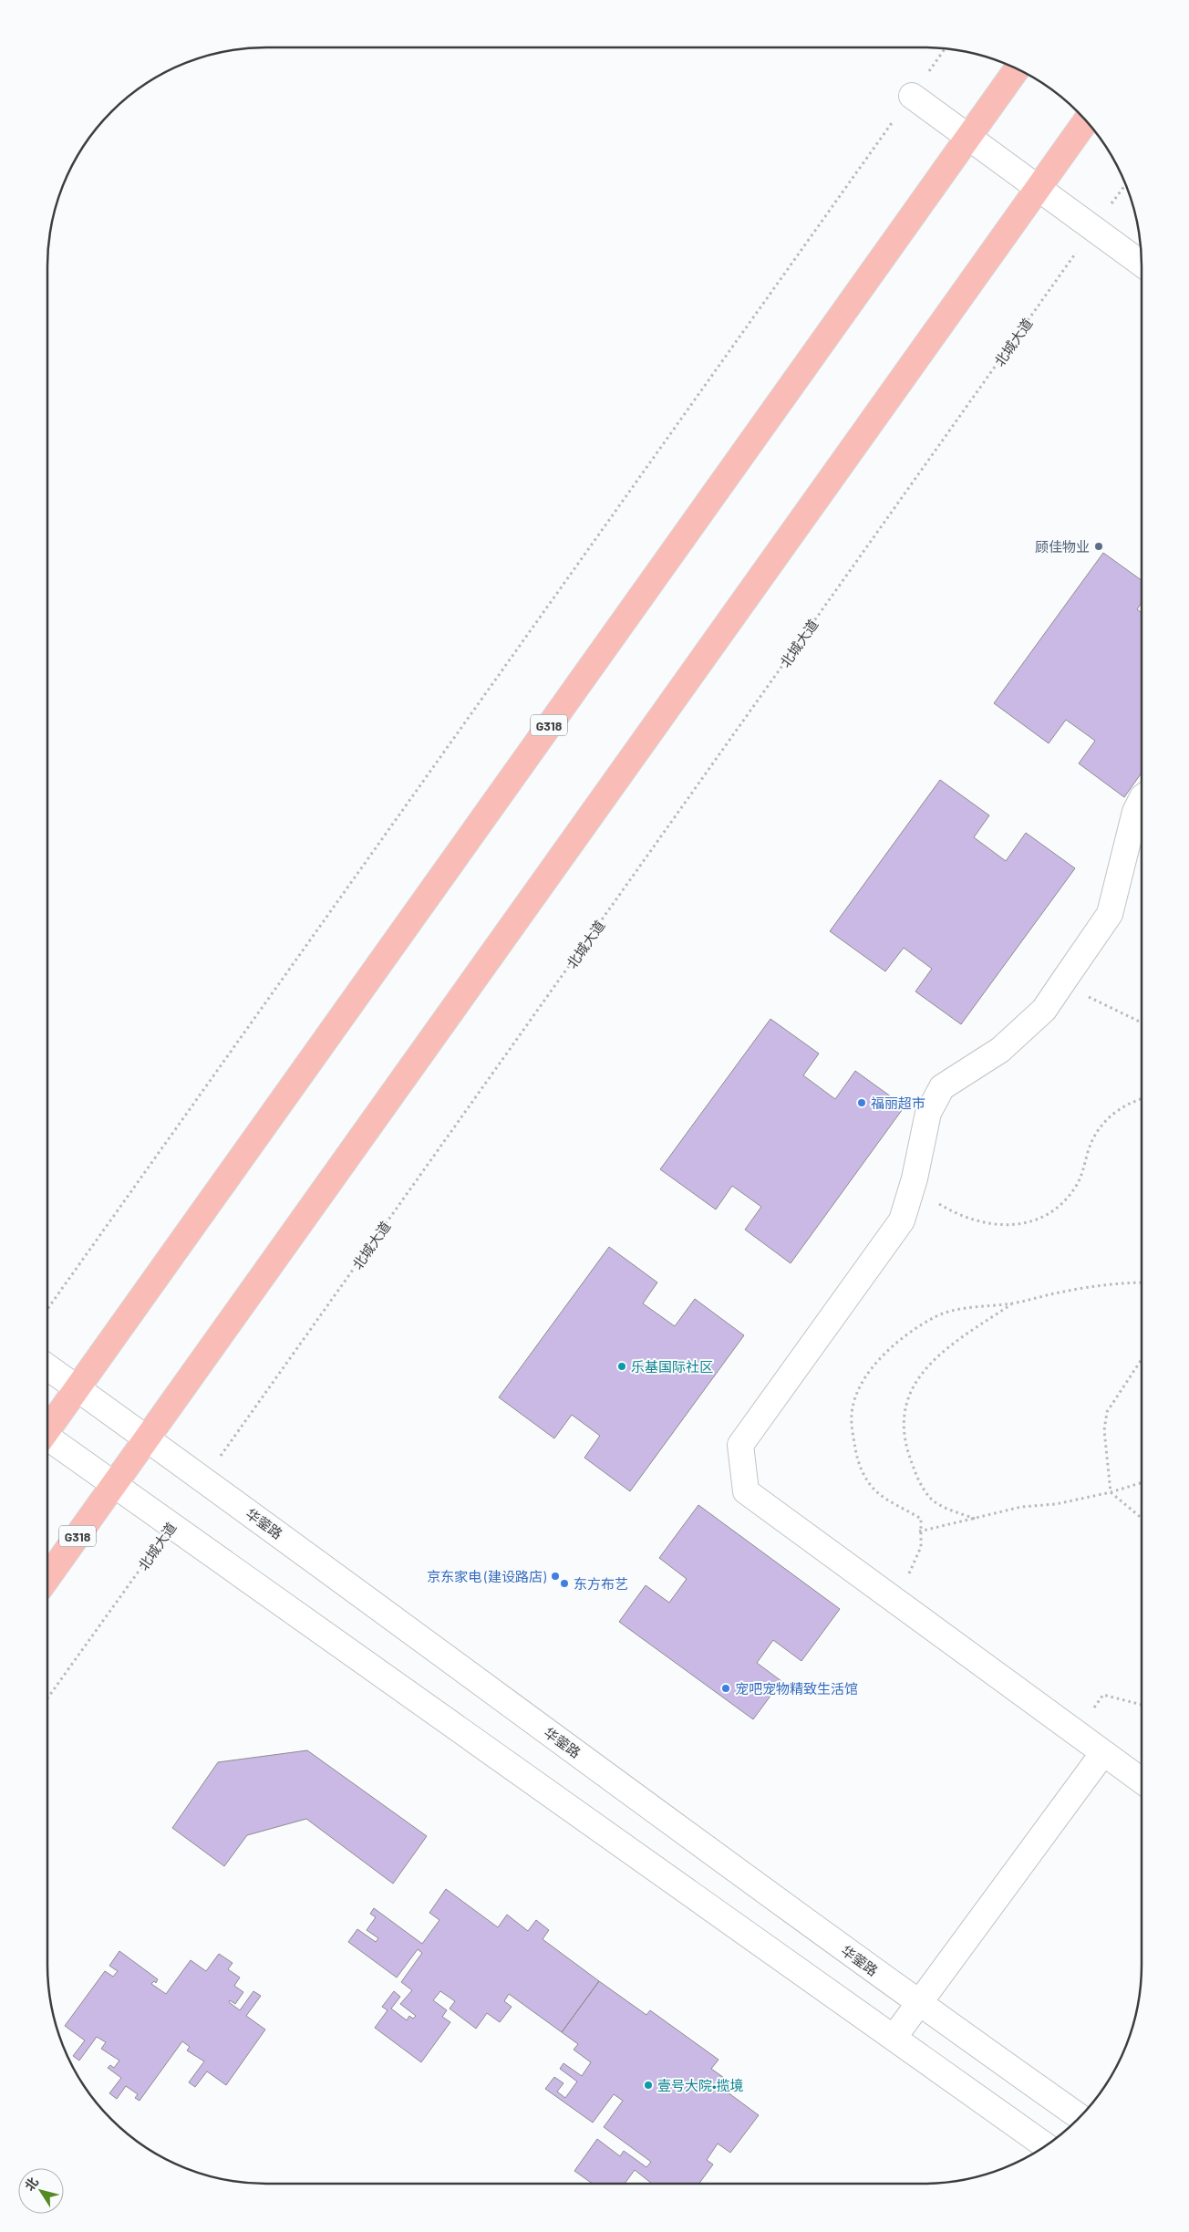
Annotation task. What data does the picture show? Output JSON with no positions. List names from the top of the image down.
{
  "streets": {
    "highway": ["G318"],
    "street": ["华蓥路"],
    "path": ["北城大道"]
  },
  "crossings": [
    ["北城大道", "华蓥路"],
    ["G318", "华蓥路"]
  ],
  "places": [
    "顾佳物业",
    "福丽超市",
    "乐基国际社区",
    "京东家电 (建设路店)",
    "东方布艺",
    "宠吧宠物精致生活馆",
    "壹号大院•揽境"
  ],
  "north": "top left"
}
